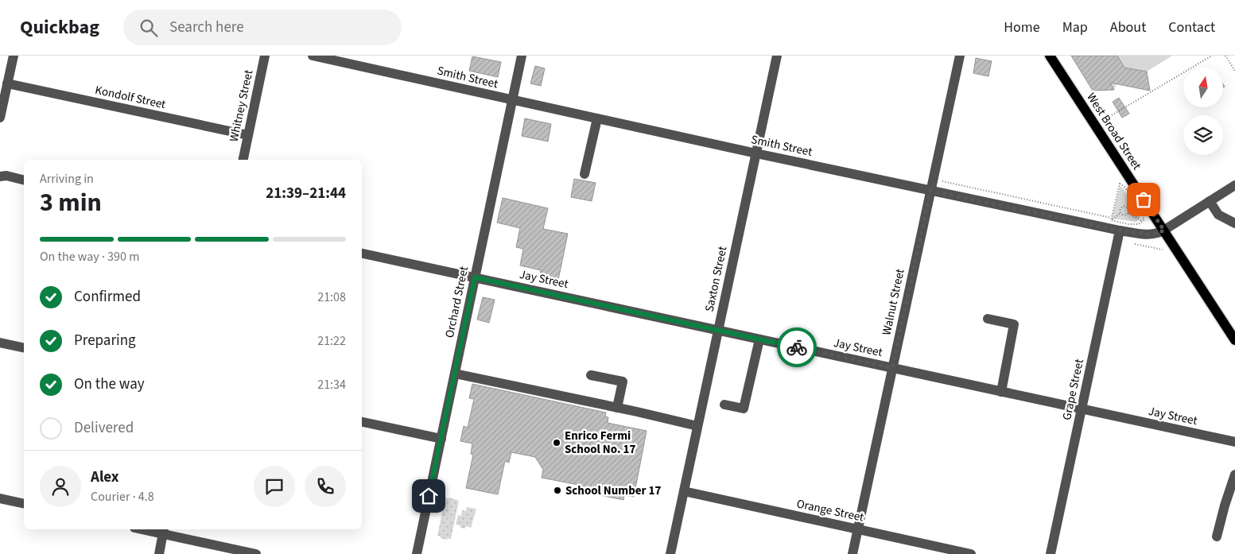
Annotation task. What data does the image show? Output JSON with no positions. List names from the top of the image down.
{
  "streets": {
    "main road": ["West Broad Street"],
    "street": [
      "Smith Street",
      "Kondolf Street",
      "Whitney Street",
      "Jay Street",
      "Saxton Street",
      "Orchard Street",
      "Walnut Street",
      "Grape Street",
      "Orange Street"
    ]
  },
  "crossings": [
    ["Smith Street", "West Broad Street"],
    ["Smith Street", "Saxton Street"],
    ["Smith Street", "Orchard Street"],
    ["Smith Street", "Walnut Street"],
    ["Smith Street", "Grape Street"],
    ["Kondolf Street", "Whitney Street"],
    ["Jay Street", "Saxton Street"],
    ["Jay Street", "Orchard Street"],
    ["Jay Street", "Walnut Street"],
    ["Jay Street", "Grape Street"],
    ["Saxton Street", "Orange Street"],
    ["Walnut Street", "Orange Street"]
  ],
  "places": ["Enrico Fermi School No. 17", "School Number 17"],
  "north": "top",
  "page": {
    "header": "Quickbag",
    "search": "Search here",
    "nav": [
      "Home",
      "Map",
      "About",
      "Contact"
    ],
    "heading": ["3 min", "Arriving in", "21:39–21:44"],
    "panel": ["Alex", "Courier · 4.8"],
    "bar": "On the way · 390 m",
    "list": [
      ["Confirmed", "21:08"],
      ["Preparing", "21:22"],
      ["On the way", "21:34"],
      "Delivered"
    ]
  }
}
